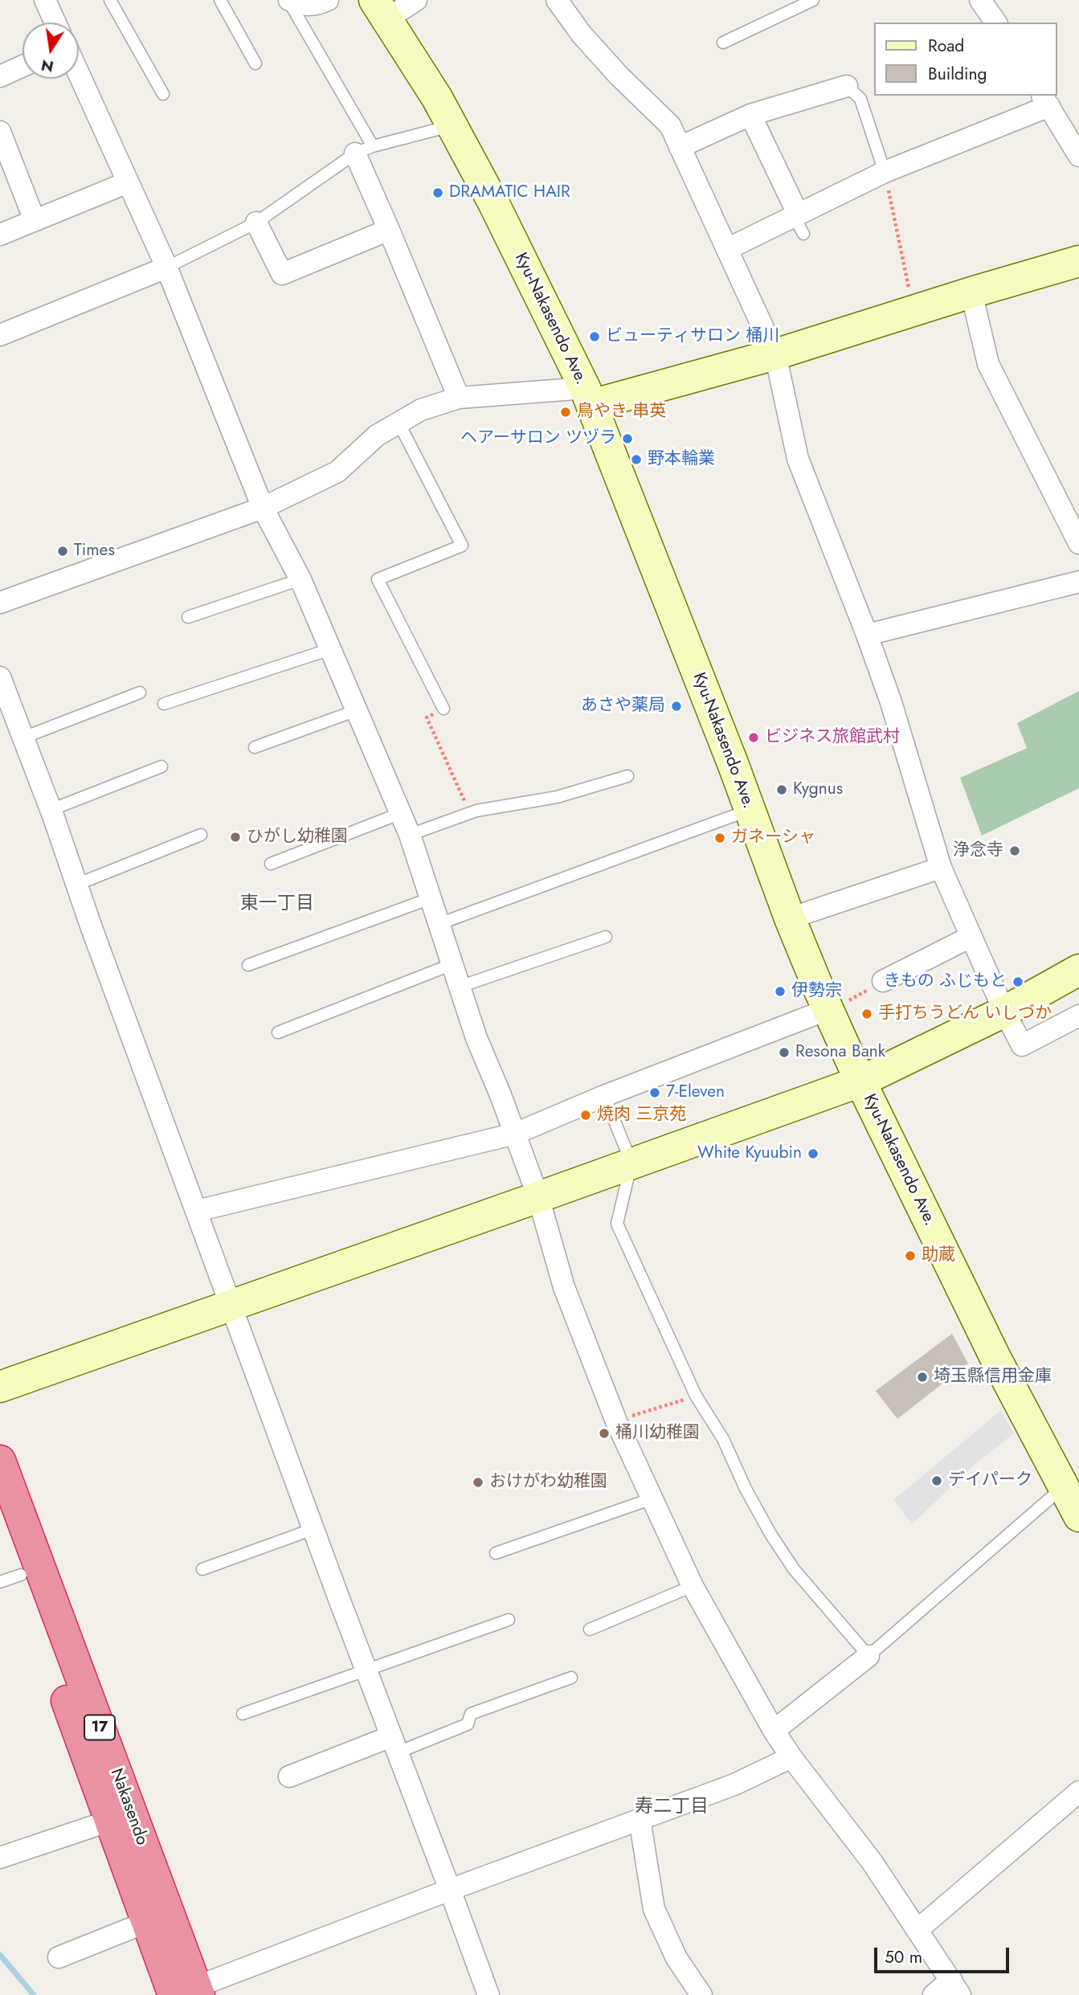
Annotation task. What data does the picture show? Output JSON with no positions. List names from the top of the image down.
{
  "streets": {
    "highway": ["17", "Nakasendo"],
    "main road": ["Kyu-Nakasendo Ave."]
  },
  "districts": ["東一丁目", "寿二丁目"],
  "places": [
    "DRAMATIC HAIR",
    "ビューティサロン 桶川",
    "鳥やき 串英",
    "ヘアーサロン ツヅラ",
    "野本輪業",
    "Times",
    "あさや薬局",
    "ビジネス旅館武村",
    "Kygnus",
    "ひがし幼稚園",
    "ガネーシャ",
    "浄念寺",
    "きもの ふじもと",
    "伊勢宗",
    "手打ちうどん いしづか",
    "Resona Bank",
    "7-Eleven",
    "焼肉 三京苑",
    "White Kyuubin",
    "助蔵",
    "埼玉縣信用金庫",
    "桶川幼稚園",
    "デイパーク",
    "おけがわ幼稚園"
  ],
  "legend": ["Road", "Building"],
  "scale_bar": "50 m",
  "north": "bottom"
}
